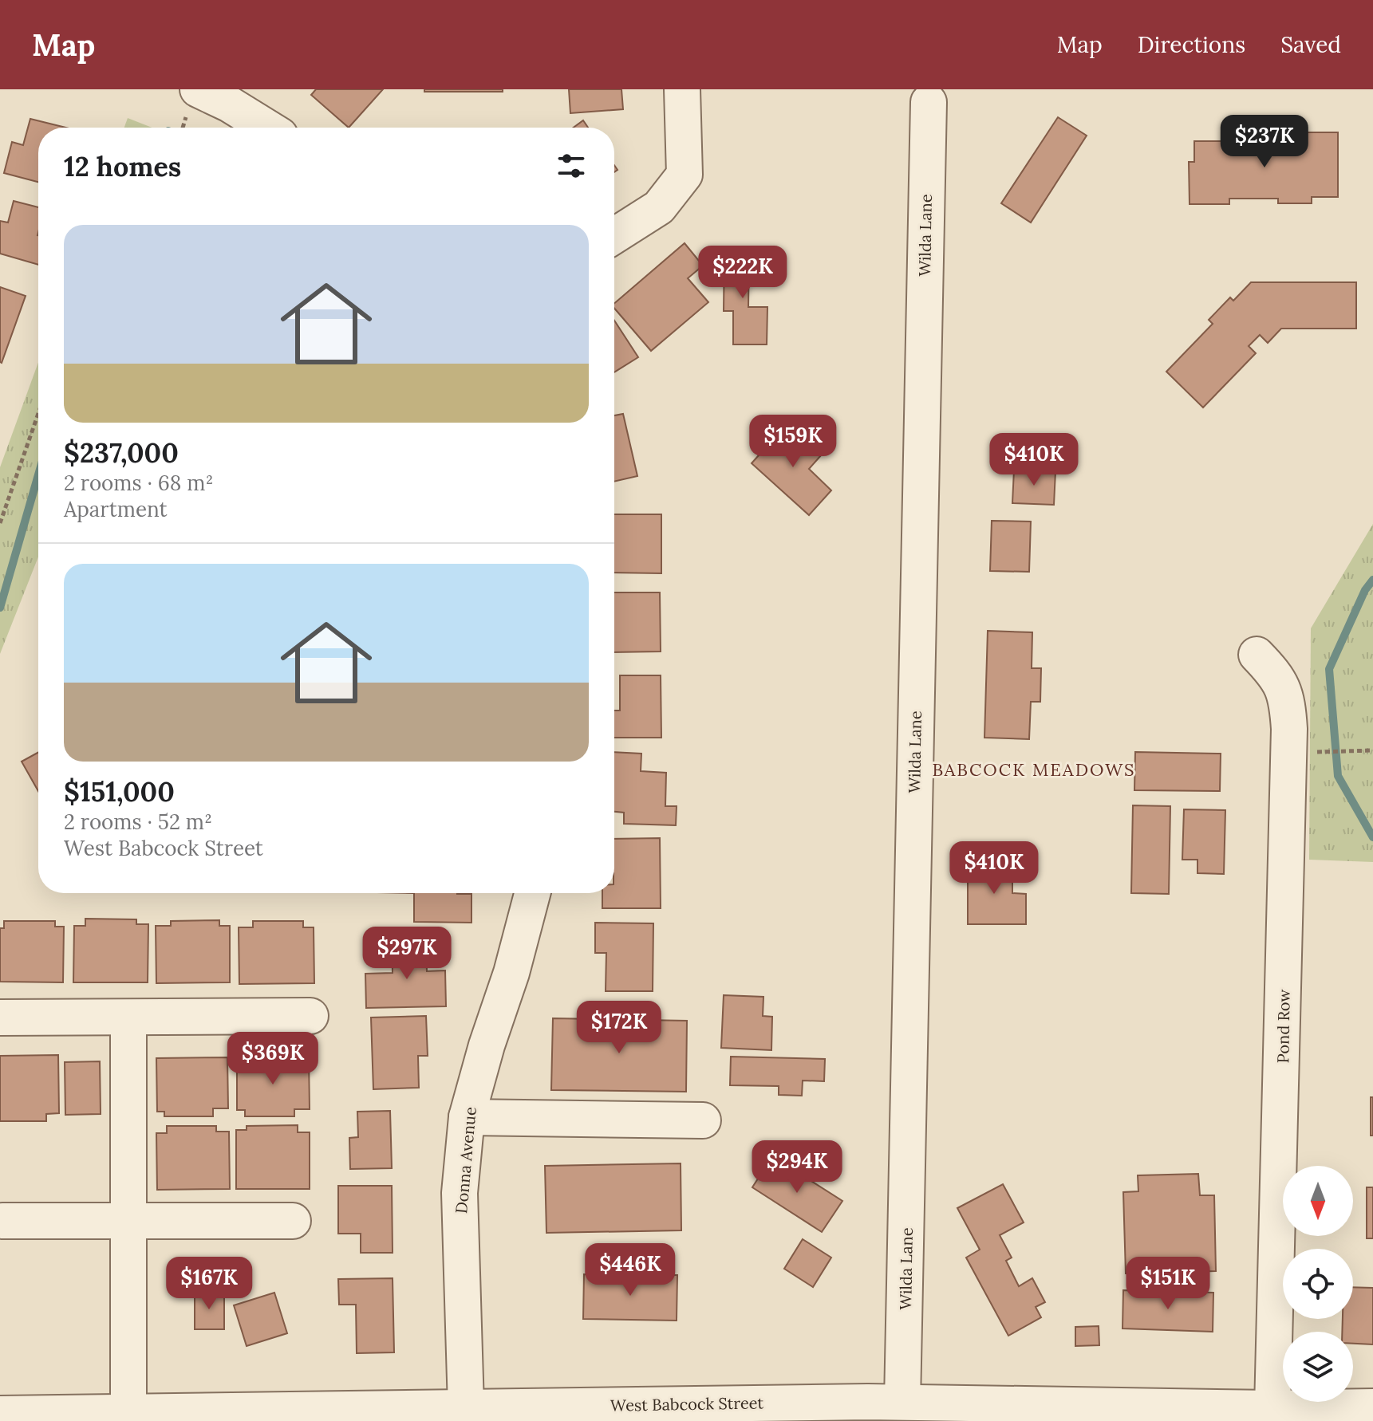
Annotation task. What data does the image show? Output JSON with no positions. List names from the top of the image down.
{
  "streets": {
    "street": [
      "Wilda Lane",
      "Pond Row",
      "Donna Avenue",
      "West Babcock Street"
    ]
  },
  "crossings": [
    ["Wilda Lane", "West Babcock Street"],
    ["Pond Row", "West Babcock Street"],
    ["Donna Avenue", "West Babcock Street"]
  ],
  "districts": ["BABCOCK MEADOWS"],
  "north": "bottom",
  "page": {
    "header": "Map",
    "nav": ["Map", "Directions", "Saved"],
    "price": [
      "$237K",
      "$222K",
      "$159K",
      "$410K",
      "$410K",
      "$297K",
      "$172K",
      "$369K",
      "$294K",
      "$446K",
      "$167K",
      "$151K"
    ],
    "heading": "12 homes",
    "list": [
      {
        "name": "$237,000",
        "note": "2 rooms · 68 m² · Apartment"
      },
      {
        "name": "$151,000",
        "note": "2 rooms · 52 m² · West Babcock Street"
      }
    ]
  }
}
